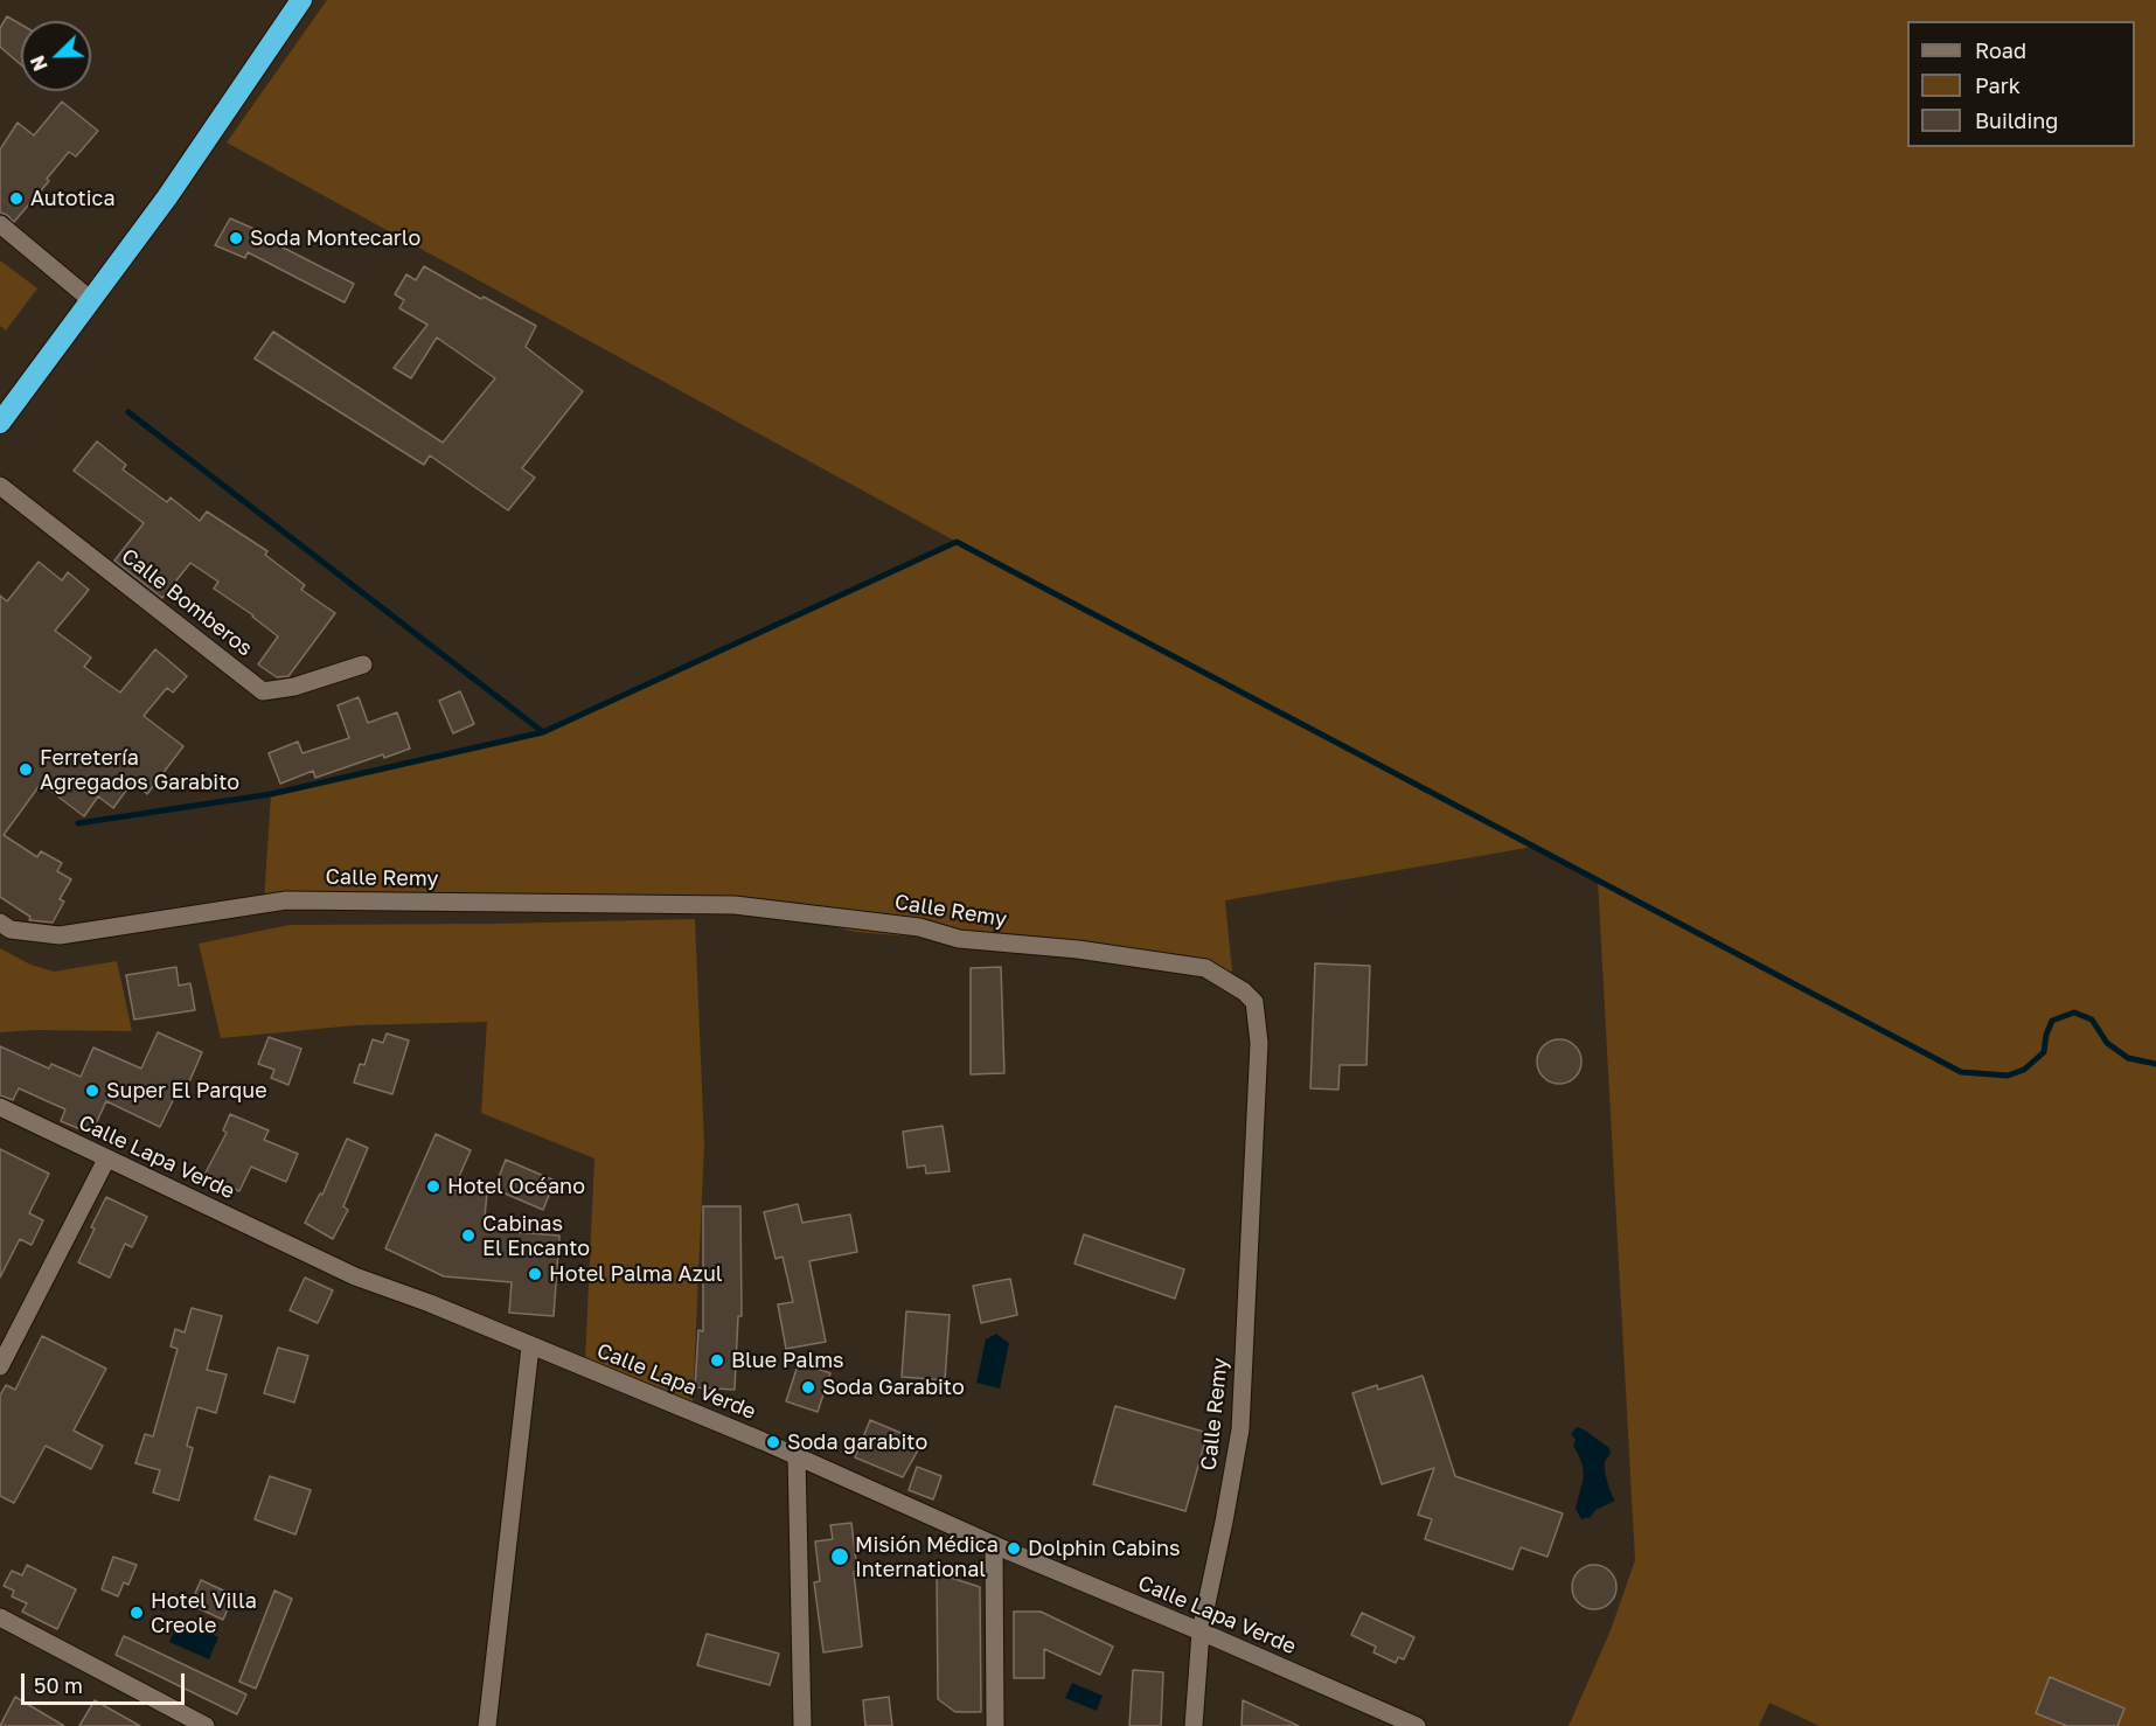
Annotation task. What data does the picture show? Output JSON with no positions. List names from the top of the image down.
{
  "streets": {
    "street": ["Calle Bomberos", "Calle Remy", "Calle Lapa Verde"]
  },
  "crossings": [
    ["Calle Remy", "Calle Lapa Verde"]
  ],
  "places": [
    "Autotica",
    "Soda Montecarlo",
    "Ferretería Agregados Garabito",
    "Super El Parque",
    "Hotel Océano",
    "Cabinas El Encanto",
    "Hotel Palma Azul",
    "Blue Palms",
    "Soda Garabito",
    "Soda garabito",
    "Dolphin Cabins",
    "Misión Médica International",
    "Hotel Villa Creole"
  ],
  "legend": ["Road", "Park", "Building"],
  "scale_bar": "50 m",
  "north": "bottom left"
}
